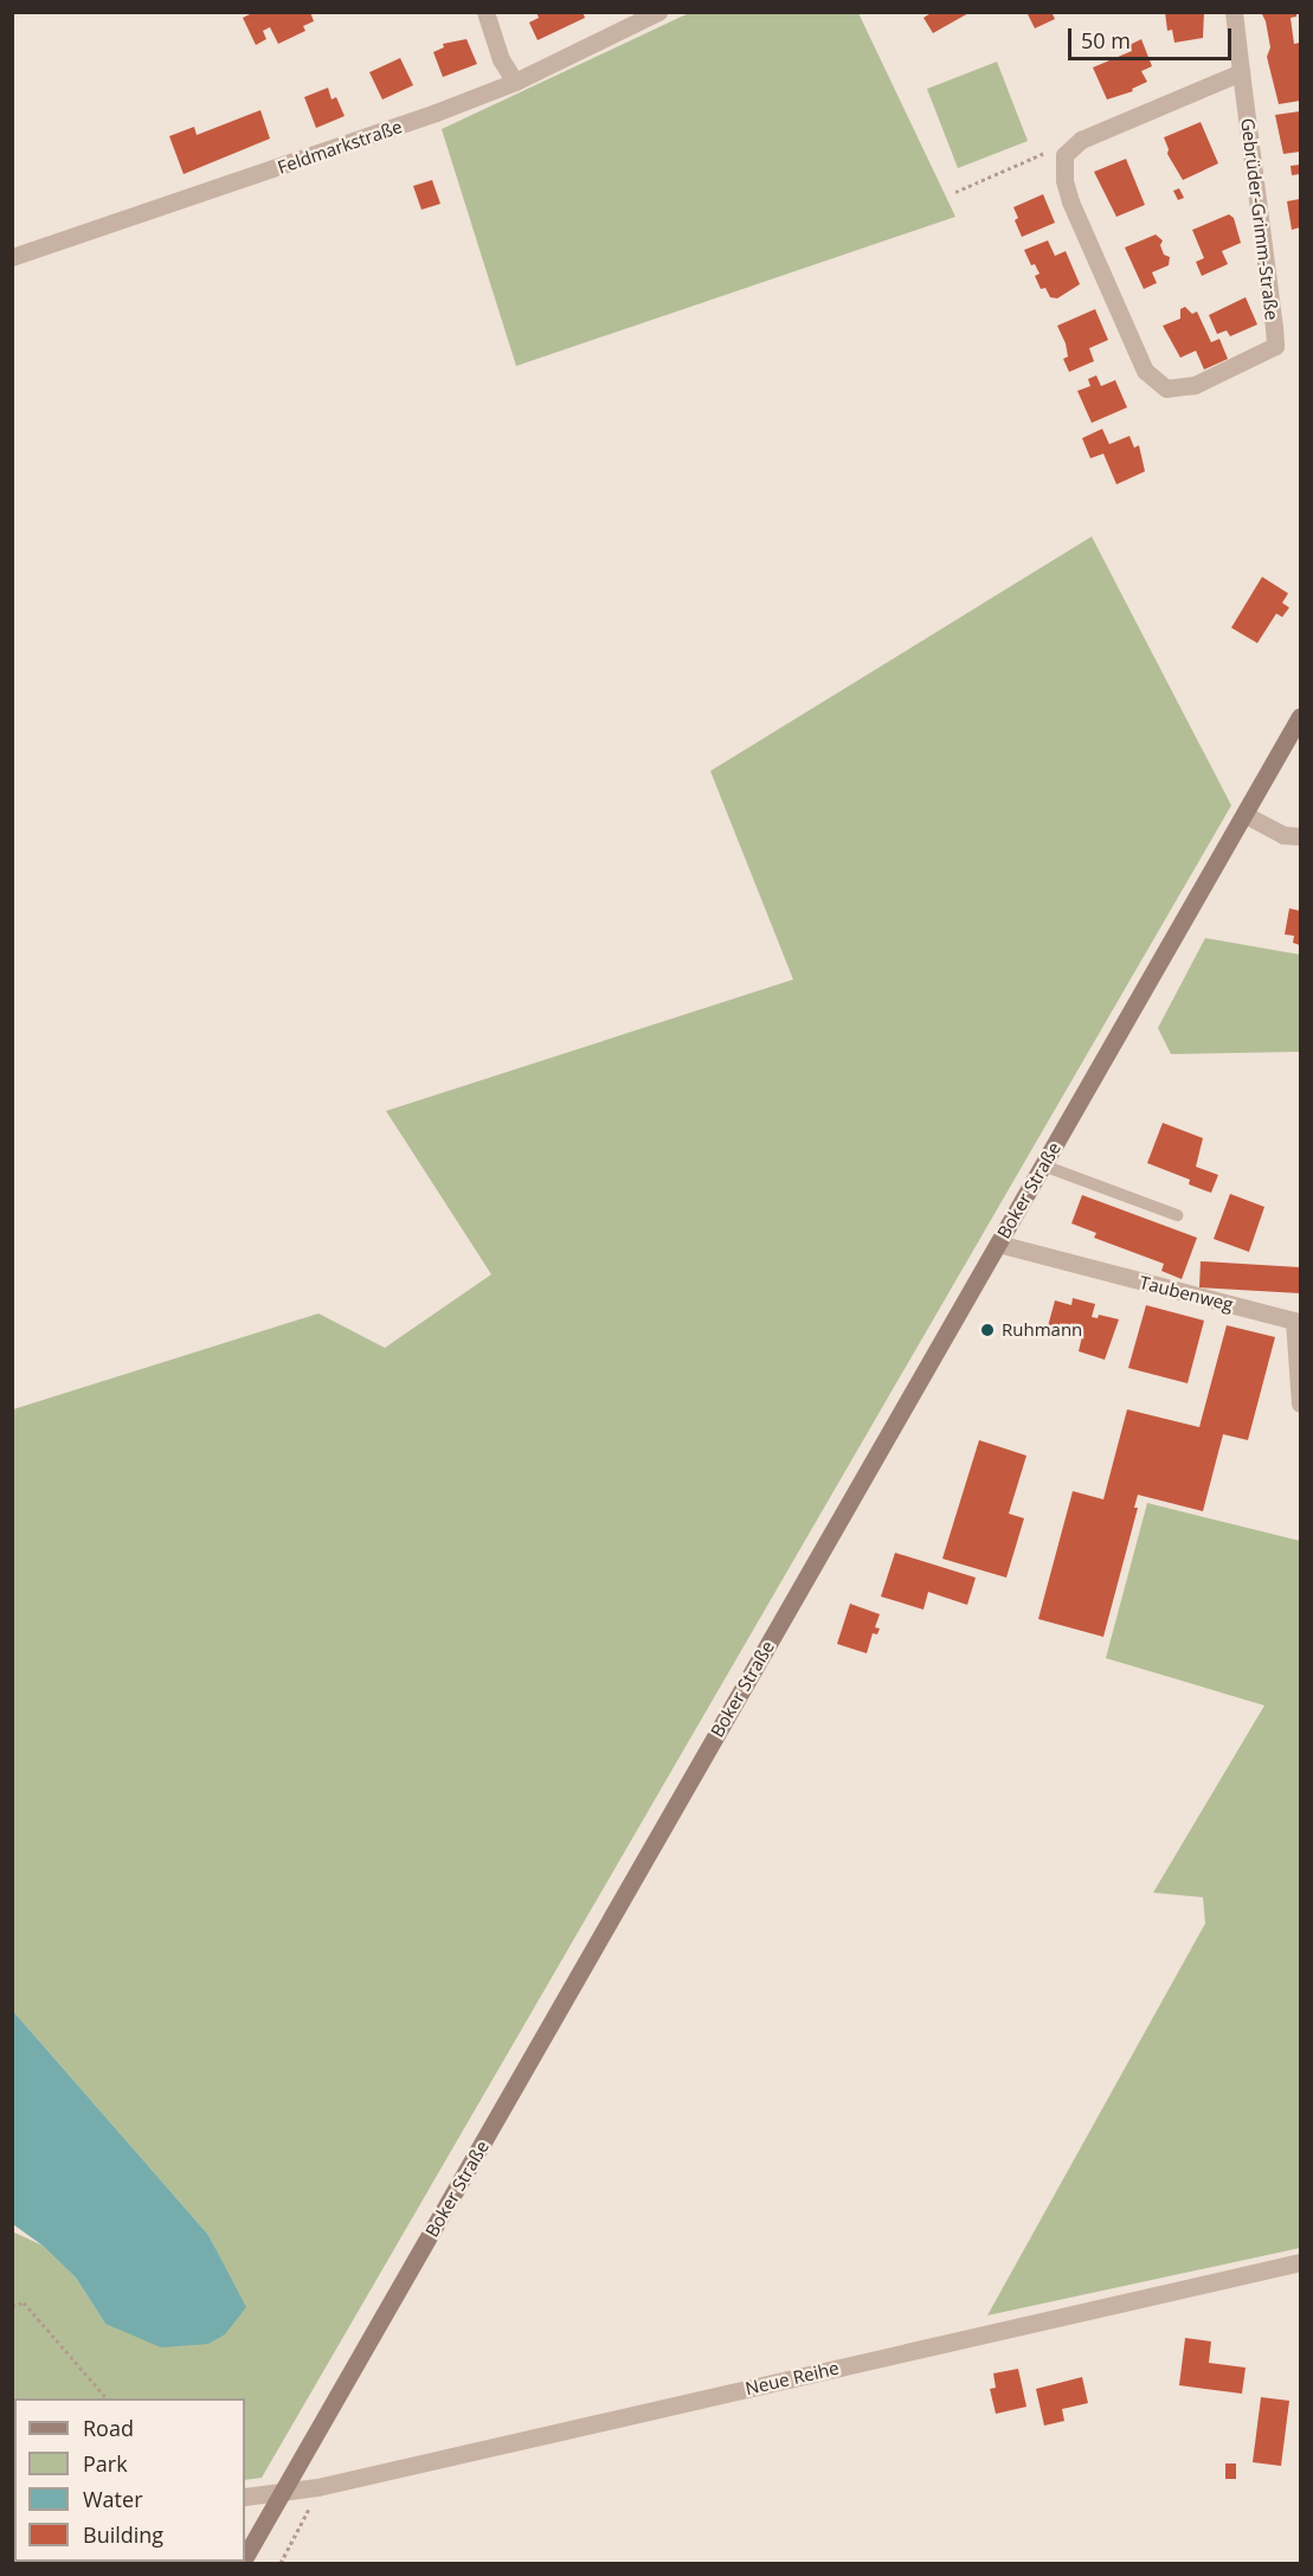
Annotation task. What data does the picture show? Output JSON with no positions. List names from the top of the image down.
{
  "streets": {
    "main road": ["Boker Straße"],
    "street": [
      "Feldmarkstraße",
      "Gebrüder-Grimm-Straße",
      "Taubenweg",
      "Neue Reihe"
    ]
  },
  "crossings": [
    ["Boker Straße", "Taubenweg"],
    ["Boker Straße", "Neue Reihe"]
  ],
  "places": ["Ruhmann"],
  "legend": [
    "Road",
    "Park",
    "Water",
    "Building"
  ],
  "scale_bar": "50 m"
}
